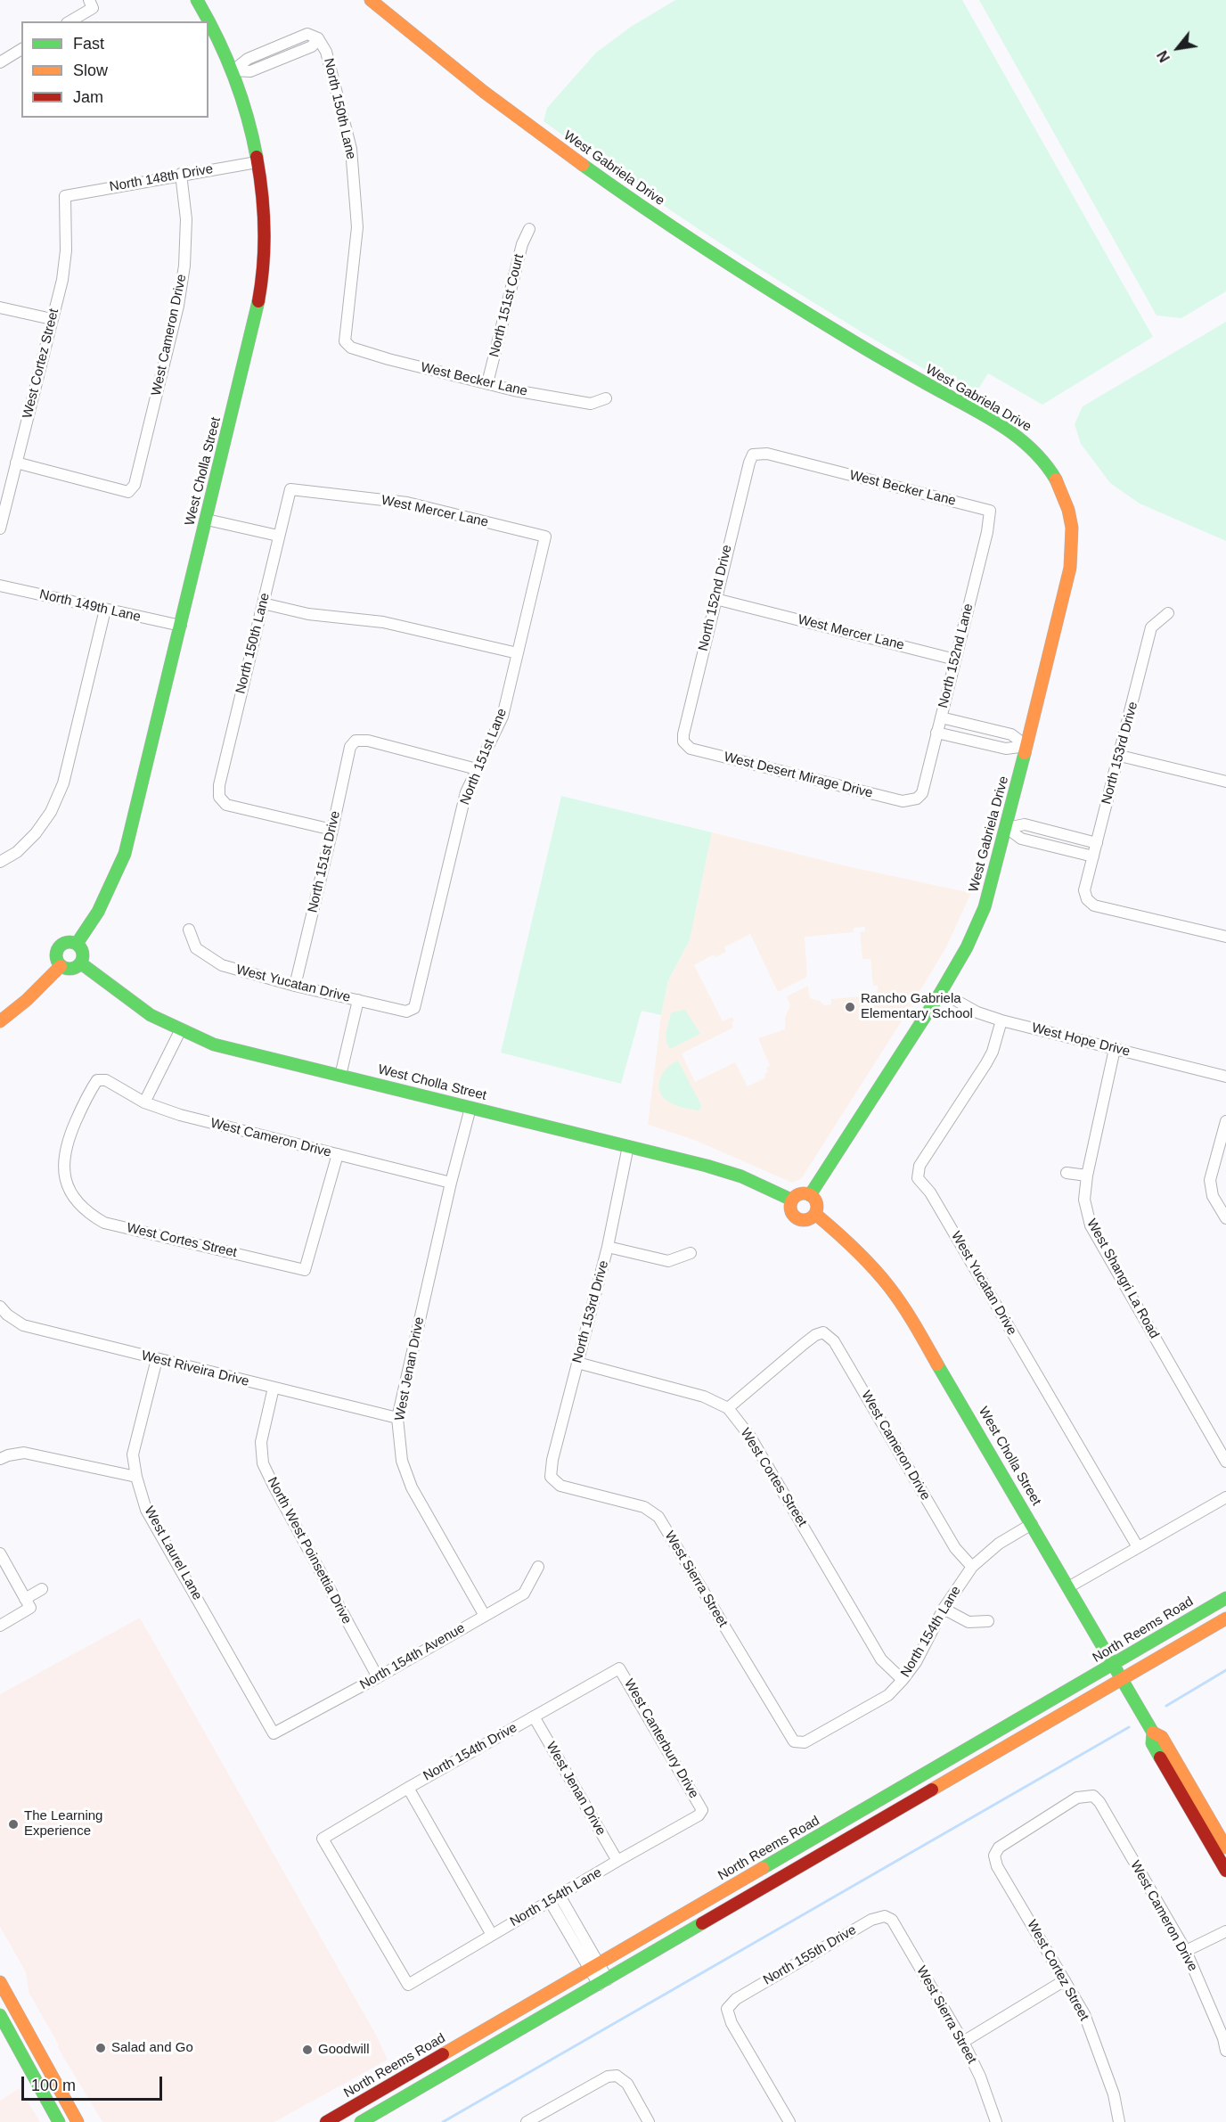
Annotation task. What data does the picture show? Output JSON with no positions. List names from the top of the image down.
{
  "streets": {
    "street": [
      "North 150th Lane",
      "West Gabriela Drive",
      "North 148th Drive",
      "North 151st Court",
      "West Cameron Drive",
      "West Cortez Street",
      "West Becker Lane",
      "West Cholla Street",
      "West Mercer Lane",
      "North 152nd Drive",
      "North 149th Lane",
      "North 152nd Lane",
      "North 153rd Drive",
      "North 151st Lane",
      "West Desert Mirage Drive",
      "North 151st Drive",
      "West Yucatan Drive",
      "West Hope Drive",
      "West Cortes Street",
      "West Shangri La Road",
      "West Riveira Drive",
      "West Jenan Drive",
      "North West Poinsettia Drive",
      "West Laurel Lane",
      "West Sierra Street",
      "North Reems Road",
      "North 154th Lane",
      "North 154th Avenue",
      "West Canterbury Drive",
      "North 154th Drive",
      "North 155th Drive"
    ]
  },
  "crossings": [
    ["North 150th Lane", "West Becker Lane"],
    ["North 150th Lane", "West Cholla Street"],
    ["North 150th Lane", "West Mercer Lane"],
    ["North 150th Lane", "North 151st Drive"],
    ["West Gabriela Drive", "West Cholla Street"],
    ["West Gabriela Drive", "West Hope Drive"],
    ["North 148th Drive", "West Cameron Drive"],
    ["North 148th Drive", "West Cortez Street"],
    ["North 148th Drive", "West Cholla Street"],
    ["North 151st Court", "West Becker Lane"],
    ["West Cameron Drive", "West Cortez Street"],
    ["West Cameron Drive", "West Cortes Street"],
    ["West Cameron Drive", "West Jenan Drive"],
    ["West Cameron Drive", "North 154th Lane"],
    ["West Becker Lane", "North 152nd Drive"],
    ["West Becker Lane", "North 152nd Lane"],
    ["West Cholla Street", "North 149th Lane"],
    ["West Cholla Street", "North 153rd Drive"],
    ["West Cholla Street", "West Jenan Drive"],
    ["West Cholla Street", "North Reems Road"],
    ["West Cholla Street", "North 154th Lane"],
    ["West Mercer Lane", "North 152nd Drive"],
    ["West Mercer Lane", "North 152nd Lane"],
    ["West Mercer Lane", "North 151st Lane"],
    ["North 152nd Drive", "West Desert Mirage Drive"],
    ["North 152nd Lane", "West Desert Mirage Drive"],
    ["North 153rd Drive", "West Cortes Street"],
    ["North 153rd Drive", "West Sierra Street"],
    ["North 151st Lane", "North 151st Drive"],
    ["North 151st Lane", "West Yucatan Drive"],
    ["North 151st Drive", "West Yucatan Drive"],
    ["West Yucatan Drive", "West Hope Drive"],
    ["West Hope Drive", "West Shangri La Road"],
    ["West Cortes Street", "North 154th Lane"],
    ["West Riveira Drive", "West Jenan Drive"],
    ["West Riveira Drive", "North West Poinsettia Drive"],
    ["West Riveira Drive", "West Laurel Lane"],
    ["West Jenan Drive", "North 154th Lane"],
    ["West Jenan Drive", "North 154th Avenue"],
    ["West Jenan Drive", "North 154th Drive"],
    ["North West Poinsettia Drive", "North 154th Avenue"],
    ["West Laurel Lane", "North 154th Avenue"],
    ["West Sierra Street", "North 154th Lane"],
    ["West Sierra Street", "North 155th Drive"],
    ["North 154th Lane", "West Canterbury Drive"],
    ["North 154th Lane", "North 154th Drive"],
    ["West Canterbury Drive", "North 154th Drive"]
  ],
  "places": [
    "Rancho Gabriela Elementary School",
    "The Learning Experience",
    "Salad and Go",
    "Goodwill"
  ],
  "legend": ["Fast", "Slow", "Jam"],
  "scale_bar": "100 m",
  "north": "bottom left"
}
